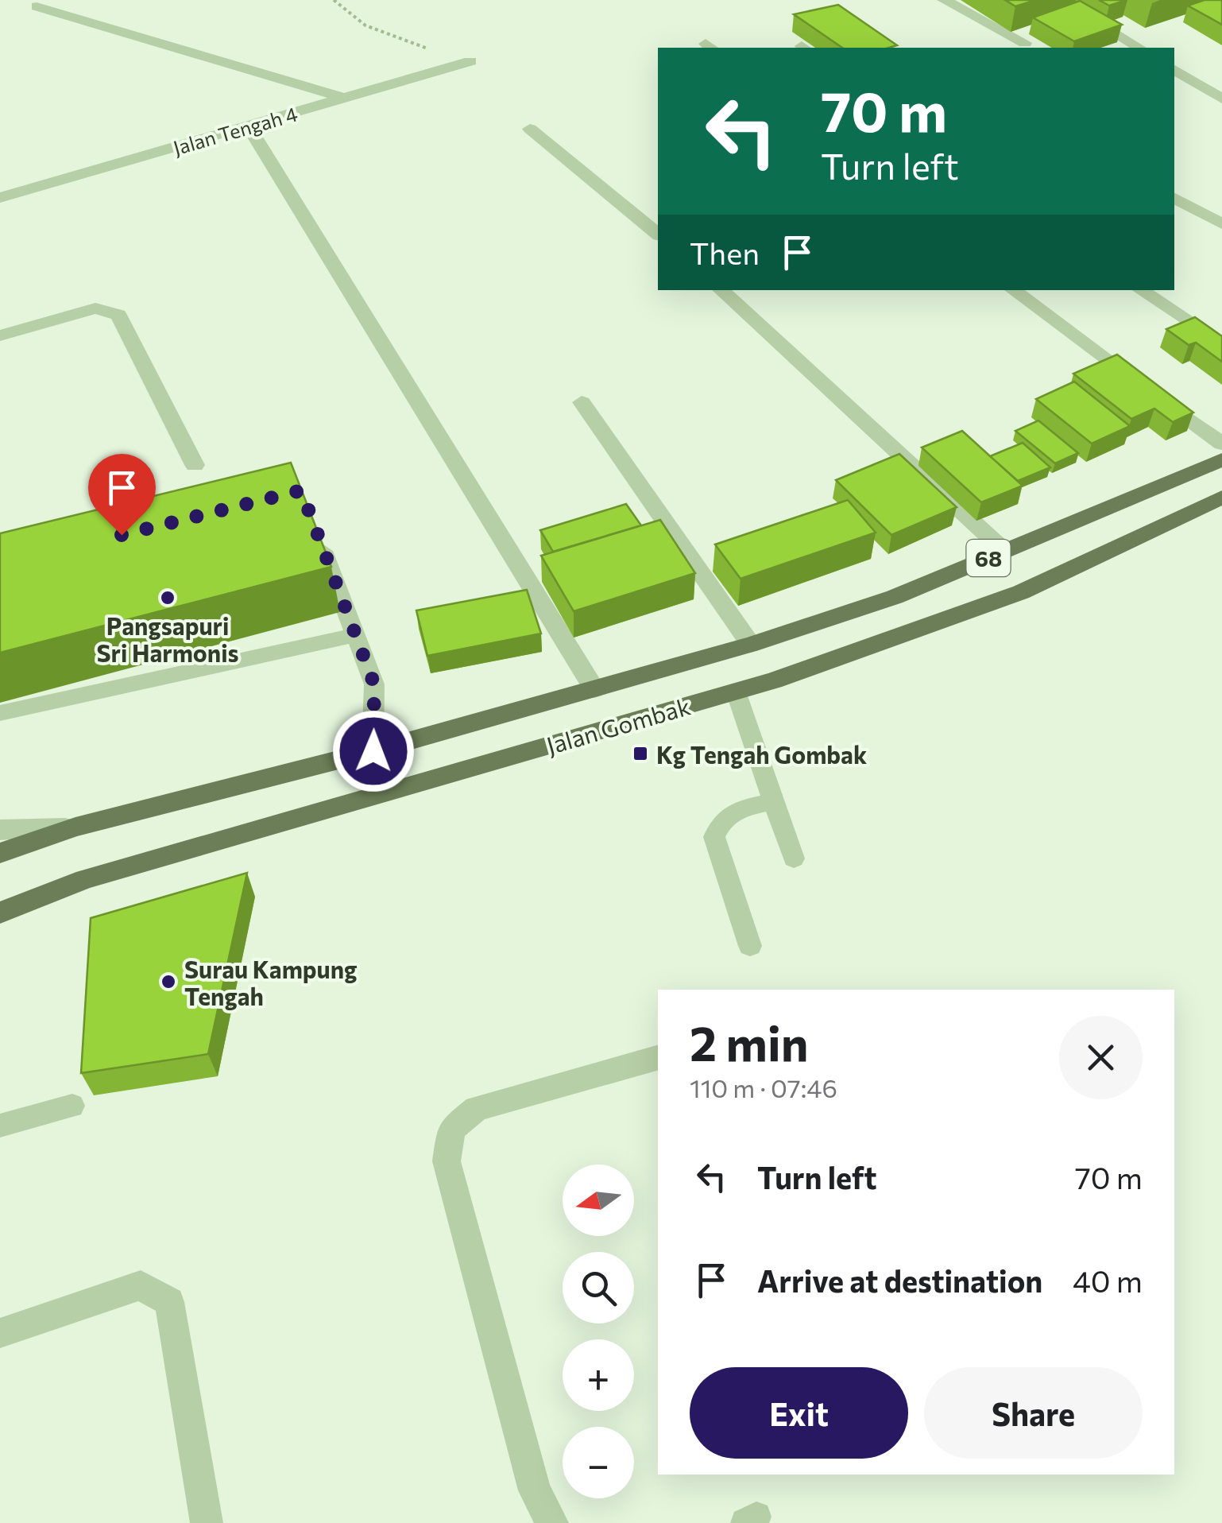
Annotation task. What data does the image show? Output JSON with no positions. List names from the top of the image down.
{
  "streets": {
    "main road": ["68", "Jalan Gombak"],
    "street": ["Jalan Tengah 4"]
  },
  "places": {
    "other": ["Pangsapuri Sri Harmonis", "Surau Kampung Tengah"],
    "transit": ["Kg Tengah Gombak"]
  },
  "north": "left",
  "page": {
    "turn": ["70 m", "Turn left"],
    "then": "Then",
    "heading": ["2 min", "110 m · 07:46"],
    "list": [
      {
        "name": "Turn left",
        "value": "70 m"
      },
      {
        "name": "Arrive at destination",
        "value": "40 m"
      }
    ],
    "map_buttons": ["+", "−"],
    "buttons": ["Exit", "Share"]
  }
}
